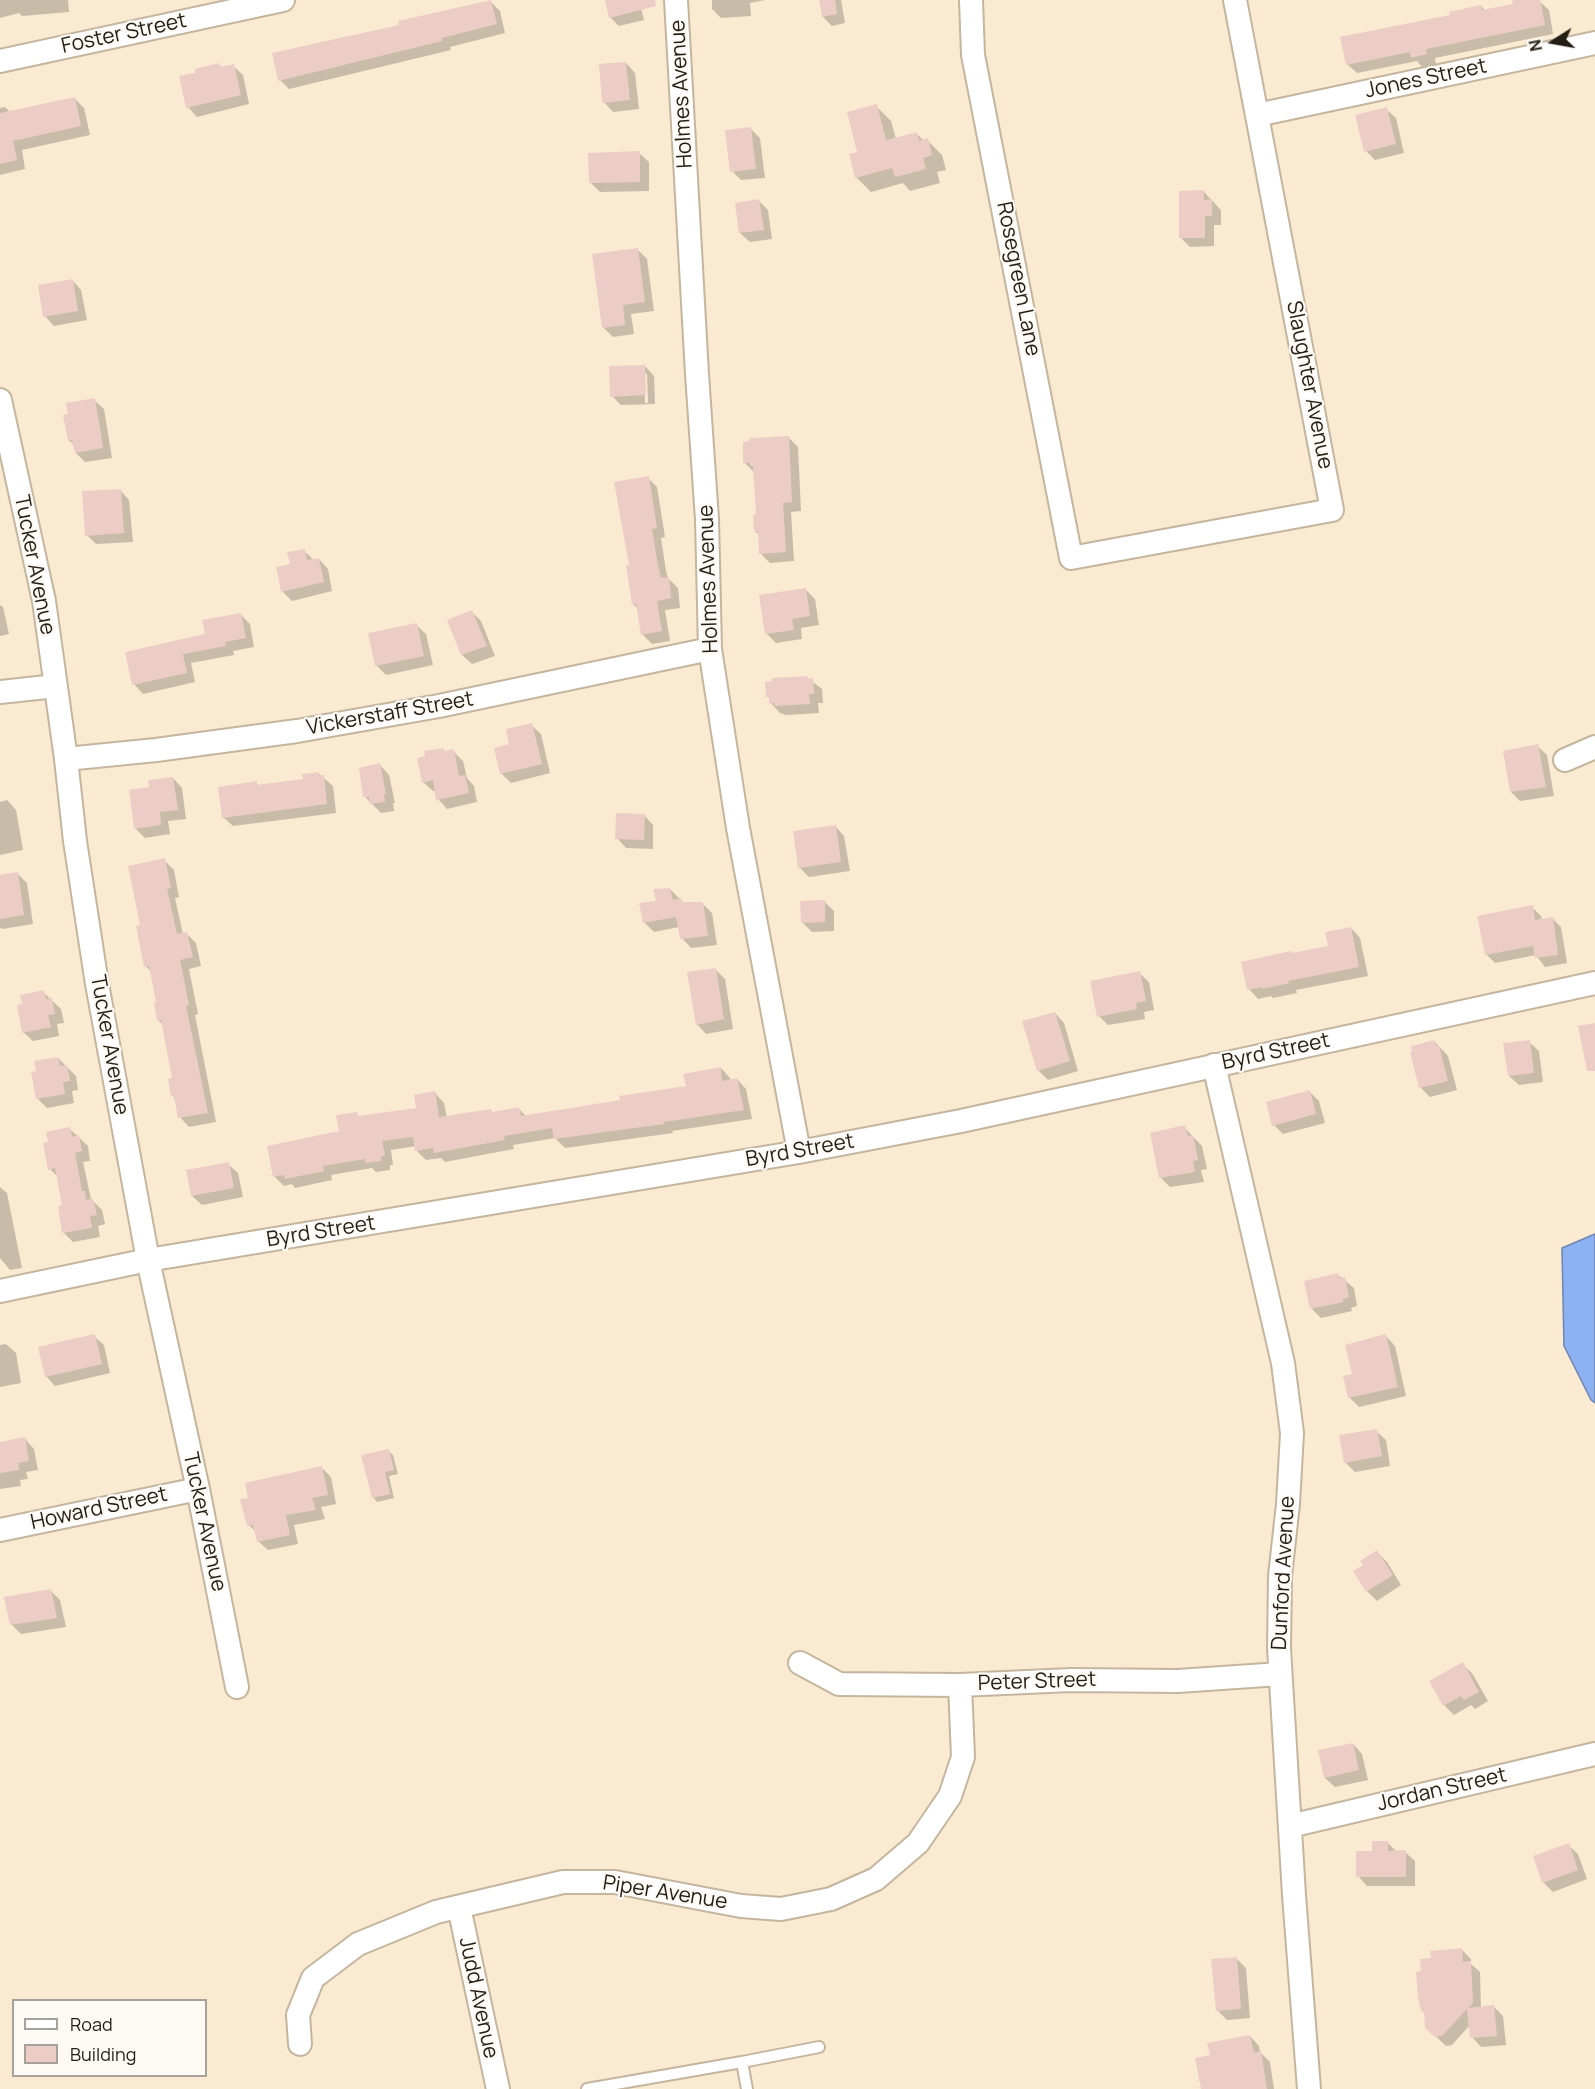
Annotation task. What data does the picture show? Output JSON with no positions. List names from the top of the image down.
{
  "streets": {
    "street": [
      "Foster Street",
      "Jones Street",
      "Holmes Avenue",
      "Rosegreen Lane",
      "Slaughter Avenue",
      "Tucker Avenue",
      "Vickerstaff Street",
      "Byrd Street",
      "Howard Street",
      "Dunford Avenue",
      "Peter Street",
      "Jordan Street",
      "Piper Avenue",
      "Judd Avenue"
    ]
  },
  "crossings": [
    ["Jones Street", "Slaughter Avenue"],
    ["Holmes Avenue", "Vickerstaff Street"],
    ["Holmes Avenue", "Byrd Street"],
    ["Rosegreen Lane", "Slaughter Avenue"],
    ["Tucker Avenue", "Vickerstaff Street"],
    ["Tucker Avenue", "Byrd Street"],
    ["Tucker Avenue", "Howard Street"],
    ["Byrd Street", "Dunford Avenue"],
    ["Dunford Avenue", "Peter Street"],
    ["Dunford Avenue", "Jordan Street"],
    ["Peter Street", "Piper Avenue"],
    ["Piper Avenue", "Judd Avenue"]
  ],
  "legend": ["Road", "Building"],
  "north": "left"
}
